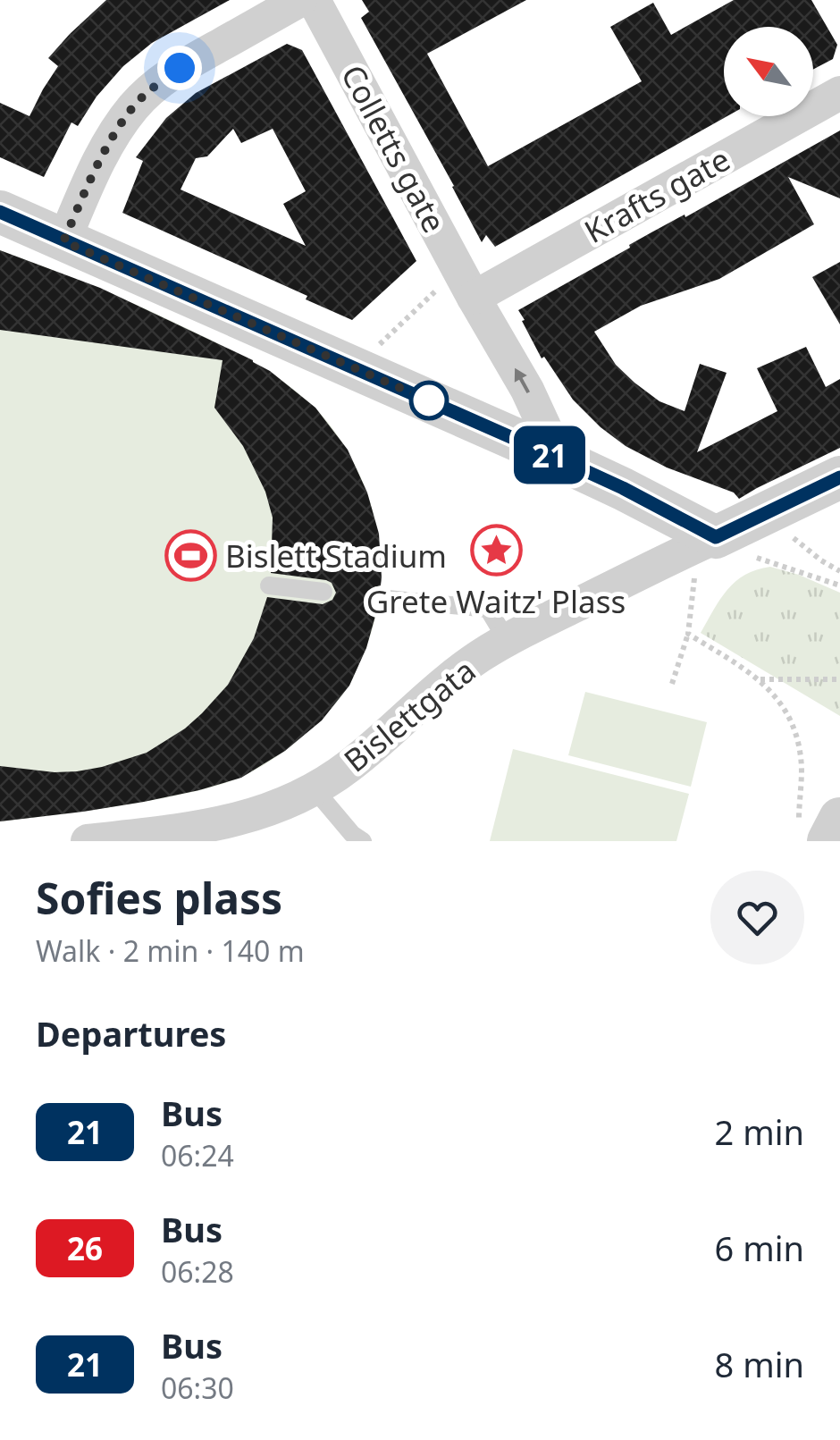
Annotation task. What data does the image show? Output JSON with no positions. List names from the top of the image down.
{
  "streets": {
    "street": ["Colletts gate", "Krafts gate", "Bislettgata"]
  },
  "crossings": [
    ["Colletts gate", "Krafts gate"]
  ],
  "one_way": ["Colletts gate"],
  "places": {
    "place": ["Grete Waitz' Plass"],
    "sports": ["Bislett Stadium"]
  },
  "lines": ["bus line 21"],
  "north": "top left",
  "page": {
    "on_map": "21",
    "heading": [
      ["Sofies plass", "Walk · 2 min · 140 m"],
      "Departures"
    ],
    "list": [
      {
        "mark": "21",
        "name": "Bus",
        "note": "06:24",
        "value": "2 min"
      },
      {
        "mark": "26",
        "name": "Bus",
        "note": "06:28",
        "value": "6 min"
      },
      {
        "mark": "21",
        "name": "Bus",
        "note": "06:30",
        "value": "8 min"
      }
    ]
  }
}
